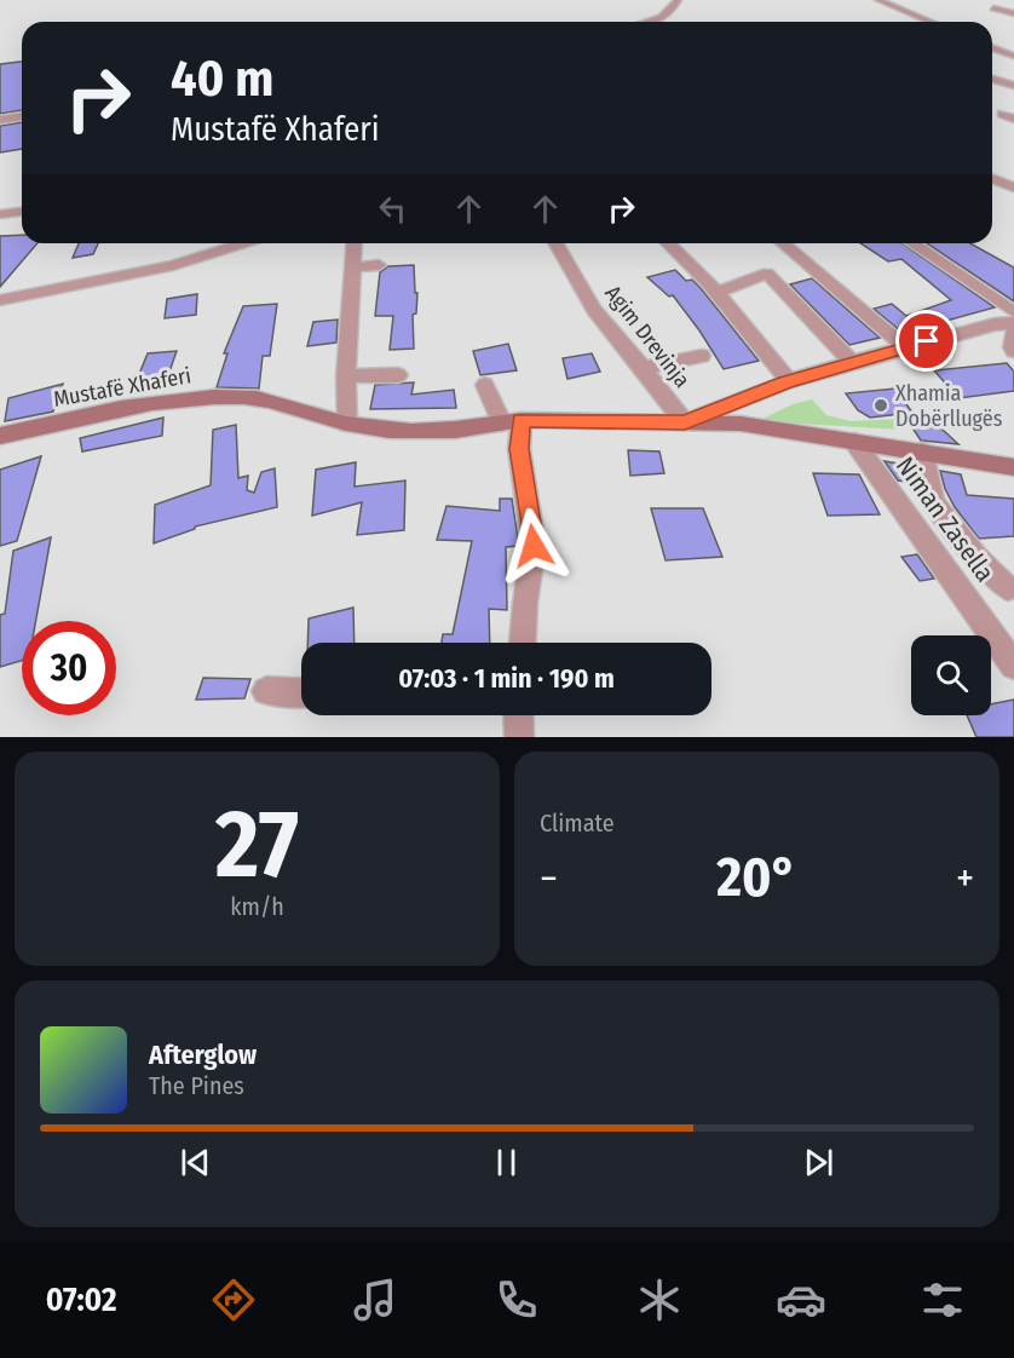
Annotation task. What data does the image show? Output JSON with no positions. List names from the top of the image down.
{
  "streets": {
    "street": ["Agim Drevinja", "Mustafë Xhaferi", "Niman Zasella"]
  },
  "crossings": [
    ["Agim Drevinja", "Mustafë Xhaferi"],
    ["Mustafë Xhaferi", "Niman Zasella"]
  ],
  "places": ["Xhamia Dobërllugës"],
  "page": {
    "turn": ["40 m", "Mustafë Xhaferi"],
    "limit": "30",
    "trip": "07:03 · 1 min · 190 m",
    "tile": [
      ["27", "km/h"],
      "Climate"
    ],
    "heat": ["−", "20°", "+"],
    "song": ["Afterglow", "The Pines"],
    "tabs": "07:02"
  }
}
